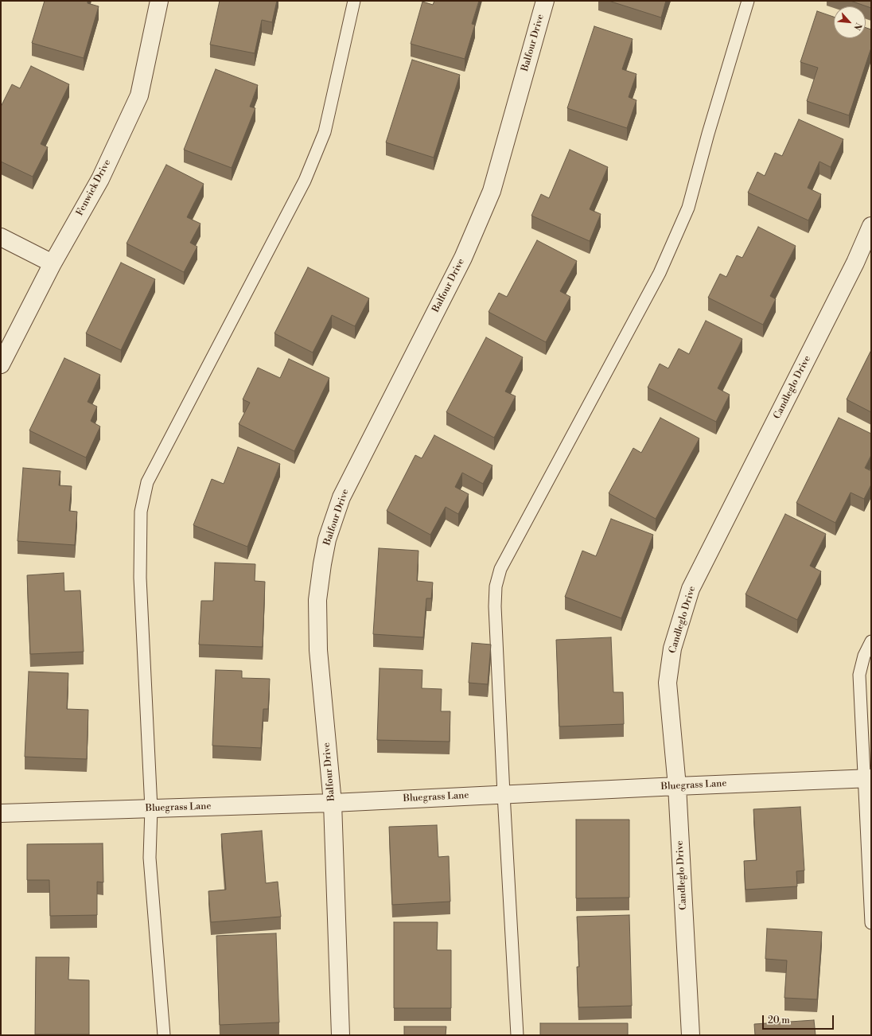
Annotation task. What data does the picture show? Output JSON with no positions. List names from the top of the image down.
{
  "streets": {
    "street": [
      "Balfour Drive",
      "Fenwick Drive",
      "Candleglo Drive",
      "Bluegrass Lane"
    ]
  },
  "crossings": [
    ["Balfour Drive", "Bluegrass Lane"],
    ["Candleglo Drive", "Bluegrass Lane"]
  ],
  "scale_bar": "20 m",
  "north": "bottom right"
}
